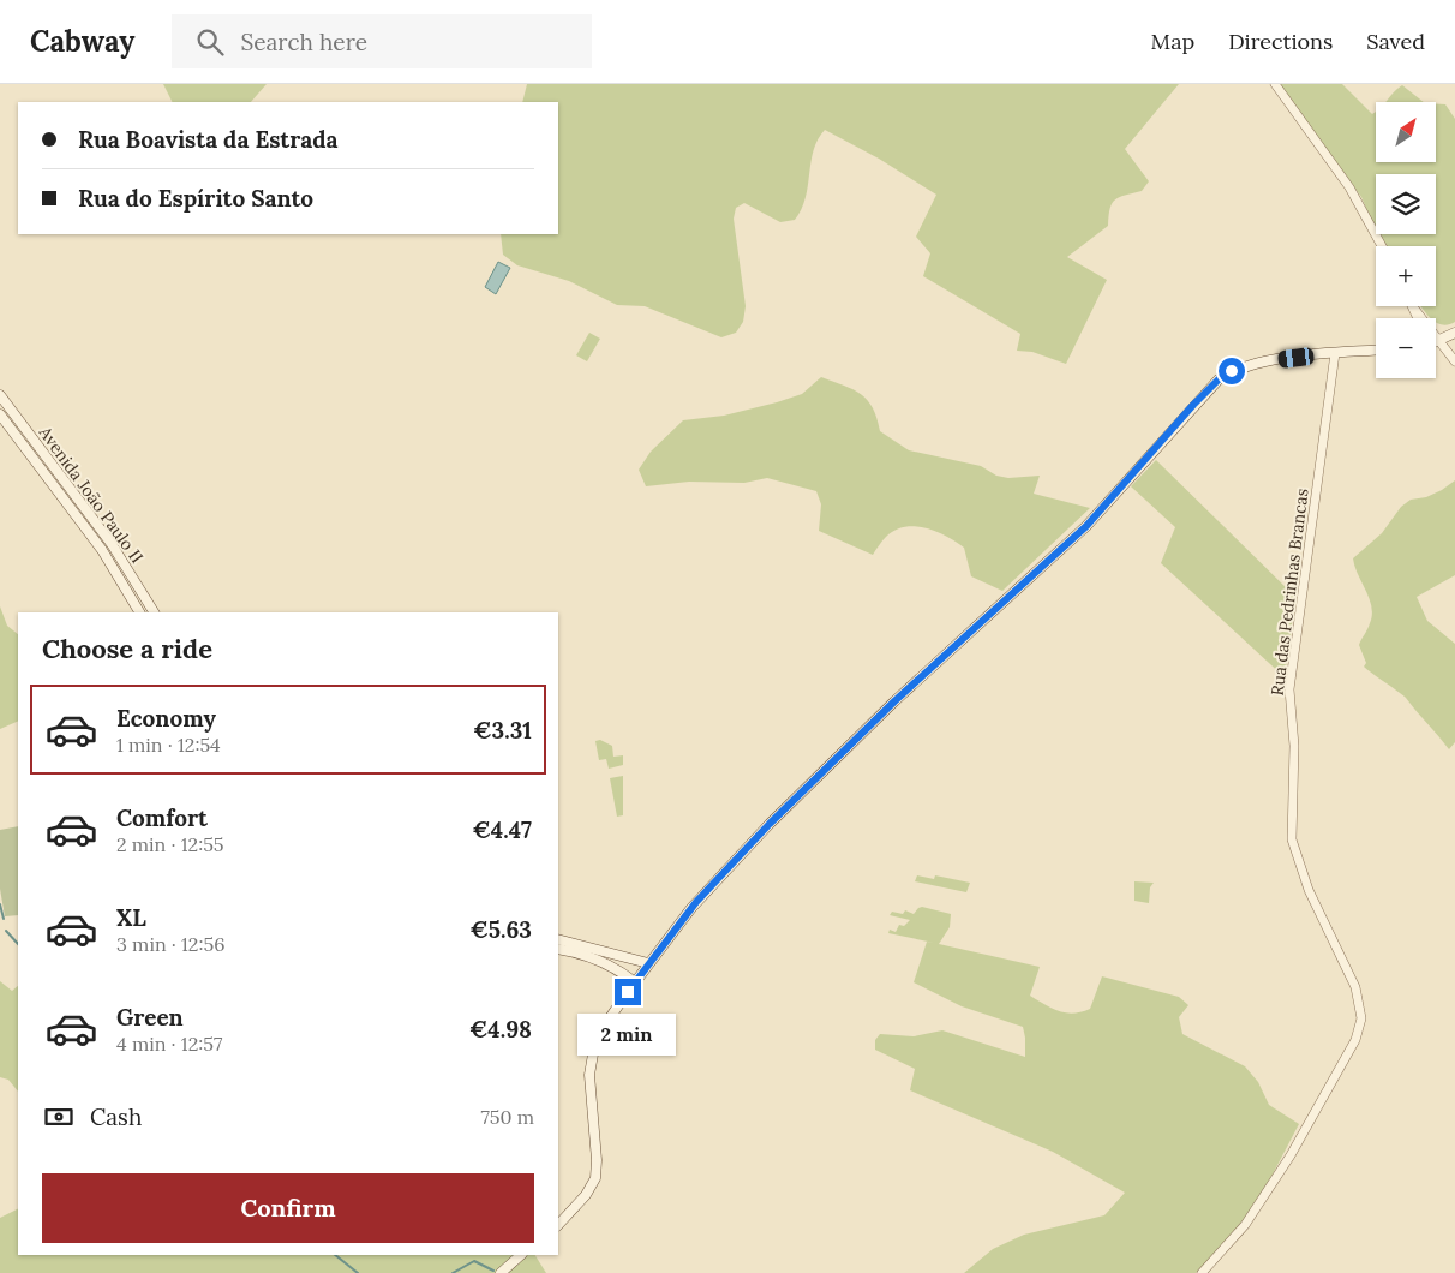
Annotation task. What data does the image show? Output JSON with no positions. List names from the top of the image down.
{
  "streets": {
    "main road": ["Avenida João Paulo II"],
    "street": ["Rua das Pedrinhas Brancas"]
  },
  "north": "top right",
  "page": {
    "header": "Cabway",
    "search": "Search here",
    "nav": ["Map", "Directions", "Saved"],
    "map_buttons": ["+", "−"],
    "banner": ["Rua Boavista da Estrada", "Rua do Espírito Santo"],
    "heading": "Choose a ride",
    "list": [
      {
        "name": "Economy",
        "note": "1 min · 12:54",
        "value": "€3.31"
      },
      {
        "name": "Comfort",
        "note": "2 min · 12:55",
        "value": "€4.47"
      },
      {
        "name": "XL",
        "note": "3 min · 12:56",
        "value": "€5.63"
      },
      {
        "name": "Green",
        "note": "4 min · 12:57",
        "value": "€4.98"
      }
    ],
    "bubble": "2 min",
    "pay": ["Cash", "750 m"],
    "buttons": "Confirm"
  }
}
